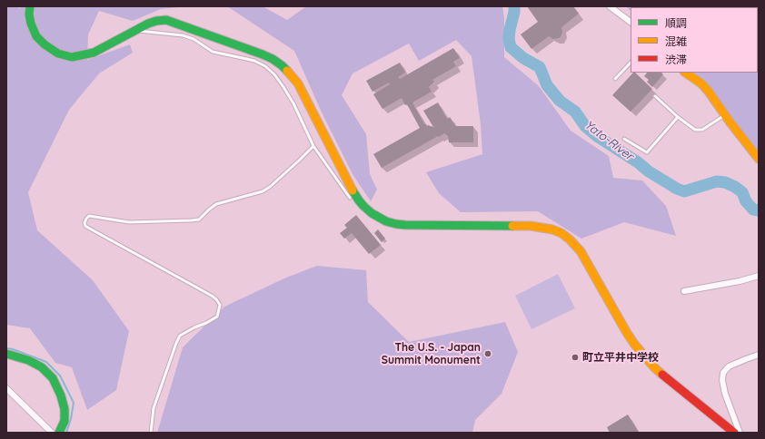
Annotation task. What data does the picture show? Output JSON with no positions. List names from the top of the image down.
{
  "water": ["Yato-River"],
  "places": ["The U.S. - Japan Summit Monument", "町立平井中学校"],
  "legend": ["順調", "混雑", "渋滞"]
}
